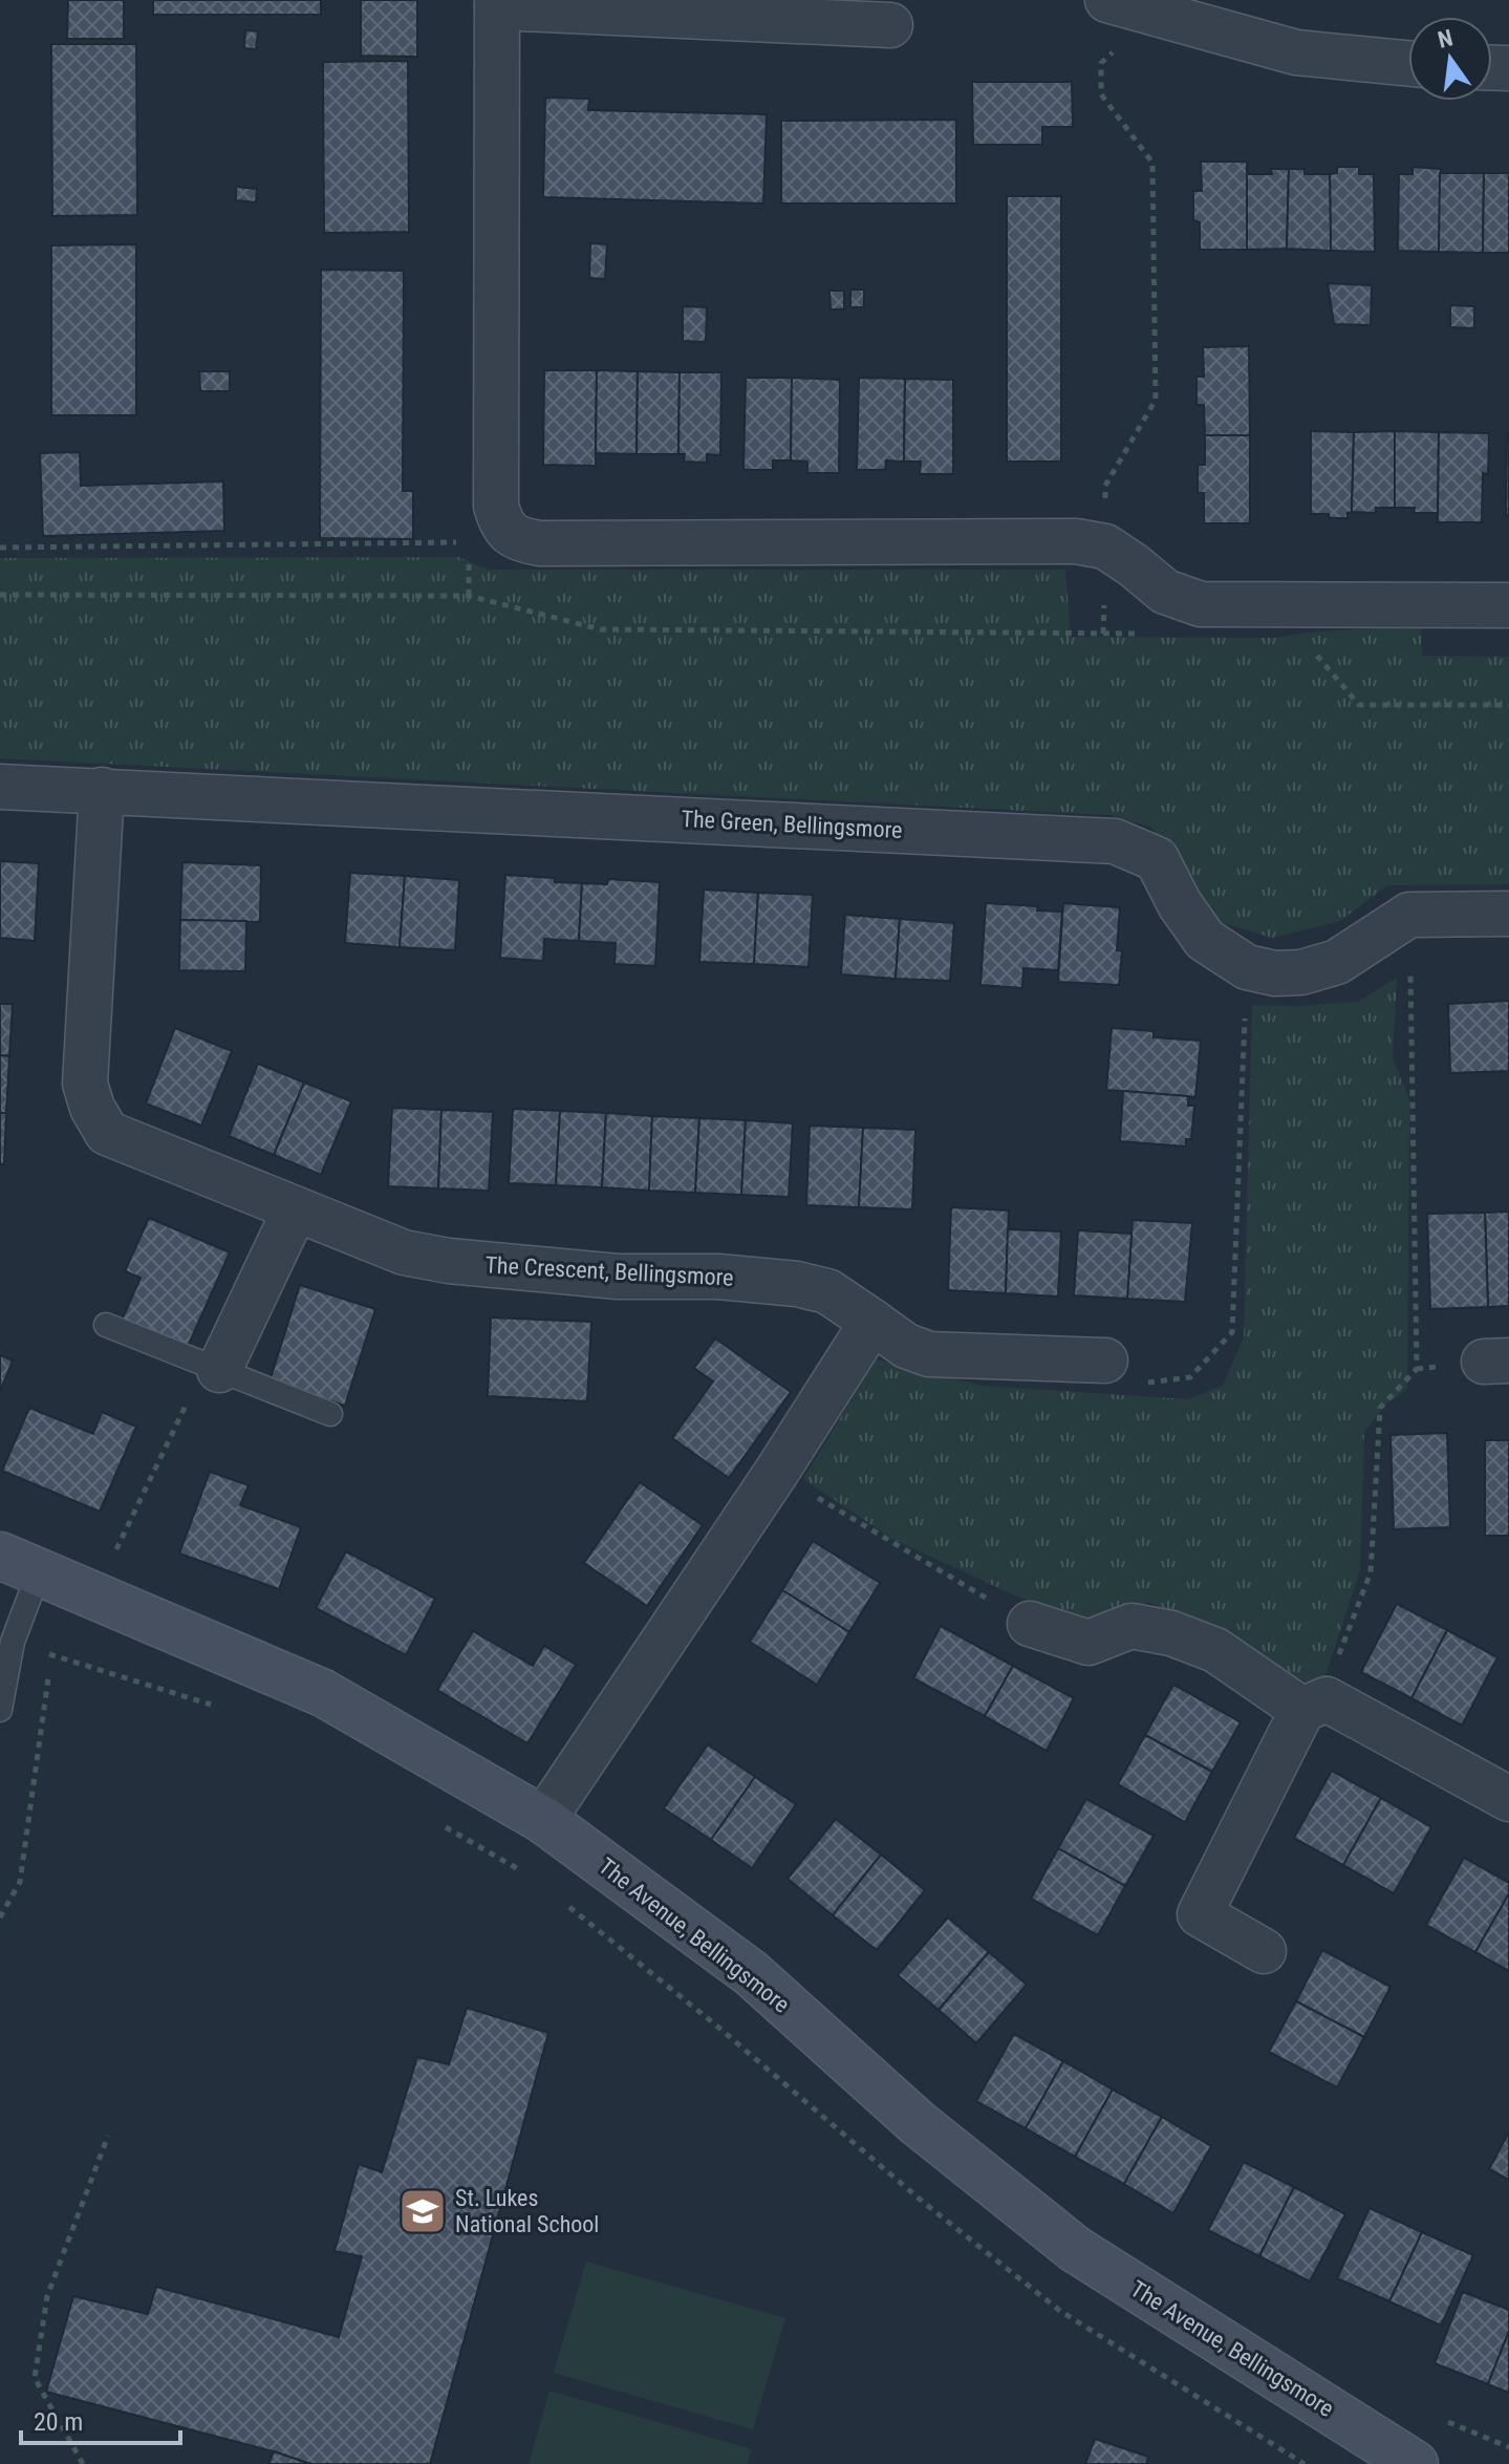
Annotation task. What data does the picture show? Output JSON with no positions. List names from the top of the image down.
{
  "streets": {
    "street": ["The Green, Bellingsmore", "The Crescent, Bellingsmore", "The Avenue, Bellingsmore"]
  },
  "crossings": [
    ["The Green, Bellingsmore", "The Crescent, Bellingsmore"]
  ],
  "places": {
    "school or university": ["St. Lukes National School"]
  },
  "scale_bar": "20 m",
  "north": "top"
}
